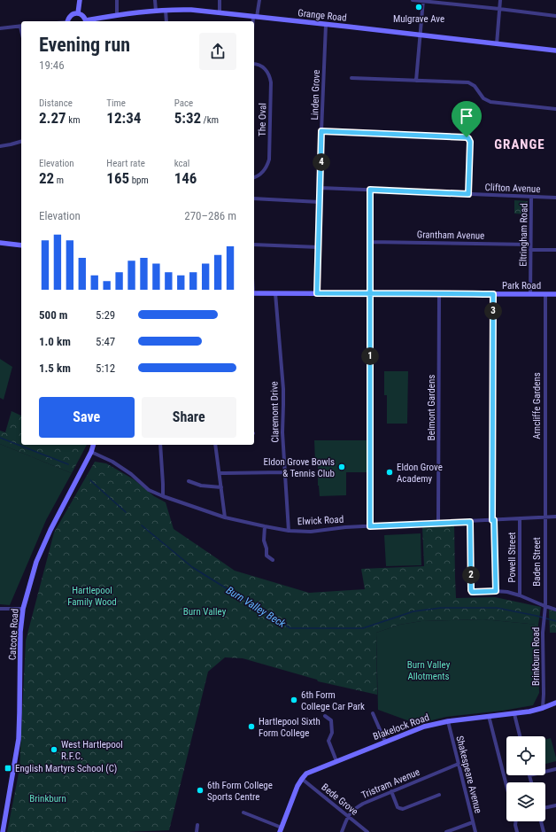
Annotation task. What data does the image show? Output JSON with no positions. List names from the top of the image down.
{
  "streets": {
    "street": [
      "Grange Road",
      "Linden Grove",
      "The Oval",
      "Clifton Avenue",
      "Grantham Avenue",
      "Eltringham Road",
      "Park Road",
      "Arncliffe Gardens",
      "Belmont Gardens",
      "Claremont Drive",
      "Elwick Road",
      "Powell Street",
      "Baden Street",
      "Catcote Road",
      "Brinkburn Road",
      "Blakelock Road",
      "Shakespeare Avenue",
      "Tristram Avenue",
      "Bede Grove"
    ]
  },
  "crossings": [
    ["Grange Road", "Linden Grove"],
    ["Linden Grove", "Clifton Avenue"],
    ["Linden Grove", "Park Road"],
    ["Clifton Avenue", "Eltringham Road"],
    ["Grantham Avenue", "Eltringham Road"],
    ["Eltringham Road", "Park Road"],
    ["Park Road", "Arncliffe Gardens"],
    ["Park Road", "Belmont Gardens"],
    ["Park Road", "Claremont Drive"],
    ["Arncliffe Gardens", "Elwick Road"],
    ["Arncliffe Gardens", "Baden Street"],
    ["Belmont Gardens", "Elwick Road"],
    ["Claremont Drive", "Elwick Road"],
    ["Elwick Road", "Powell Street"],
    ["Elwick Road", "Baden Street"],
    ["Elwick Road", "Catcote Road"],
    ["Baden Street", "Brinkburn Road"],
    ["Brinkburn Road", "Blakelock Road"],
    ["Blakelock Road", "Shakespeare Avenue"],
    ["Blakelock Road", "Bede Grove"],
    ["Shakespeare Avenue", "Tristram Avenue"],
    ["Tristram Avenue", "Bede Grove"]
  ],
  "districts": ["GRANGE"],
  "water": ["Burn Valley Beck"],
  "parks": [
    "Hartlepool Family Wood",
    "Burn Valley",
    "Burn Valley Allotments",
    "Brinkburn"
  ],
  "places": {
    "other": [
      "Mulgrave Ave",
      "Eldon Grove Bowls & Tennis Club",
      "Eldon Grove Academy",
      "6th Form College Car Park",
      "Hartlepool Sixth Form College",
      "West Hartlepool R.F.C.",
      "6th Form College Sports Centre"
    ],
    "transit": ["English Martyrs School (C)"]
  },
  "page": {
    "heading": ["Evening run", "19:46"],
    "stats": [
      ["Distance", "2.27 km"],
      ["Time", "12:34"],
      ["Pace", "5:32 /km"],
      ["Elevation", "22 m"],
      ["Heart rate", "165 bpm"],
      ["kcal", "146"]
    ],
    "pins": [
      "4",
      "3",
      "1",
      "2"
    ],
    "chart": ["Elevation", "270–286 m"],
    "list": [
      {
        "name": "500 m",
        "note": "5:29"
      },
      {
        "name": "1.0 km",
        "note": "5:47"
      },
      {
        "name": "1.5 km",
        "note": "5:12"
      }
    ],
    "buttons": ["Save", "Share"]
  }
}
